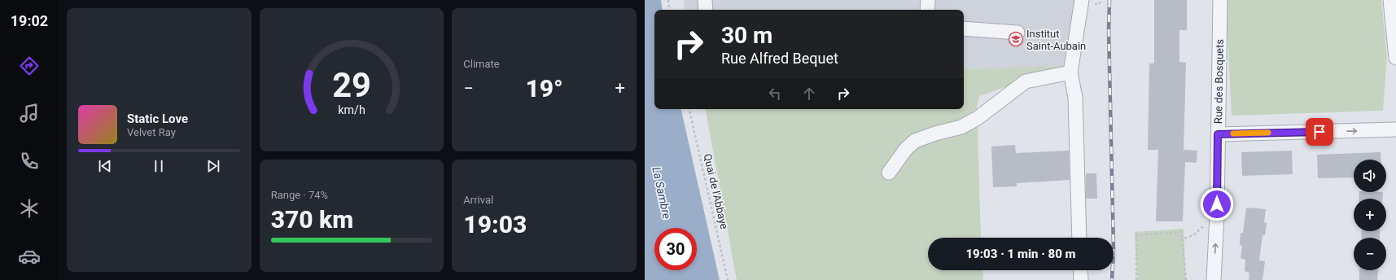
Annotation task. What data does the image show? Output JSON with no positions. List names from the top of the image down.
{
  "streets": {
    "street": ["Rue des Bosquets"],
    "path": ["Quai de l'Abbaye"]
  },
  "one_way": ["Rue des Bosquets"],
  "water": ["La Sambre"],
  "places": {
    "school or university": ["Institut Saint-Aubain"]
  },
  "page": {
    "tabs": "19:02",
    "tile": [
      "Climate",
      ["Range · 74%", "370 km"],
      ["Arrival", "19:03"]
    ],
    "turn": ["30 m", "Rue Alfred Bequet"],
    "heat": ["−", "19°", "+"],
    "song": ["Static Love", "Velvet Ray"],
    "map_buttons": ["+", "−"],
    "limit": "30",
    "trip": "19:03 · 1 min · 80 m",
    "gauge": ["29", "km/h"]
  }
}
